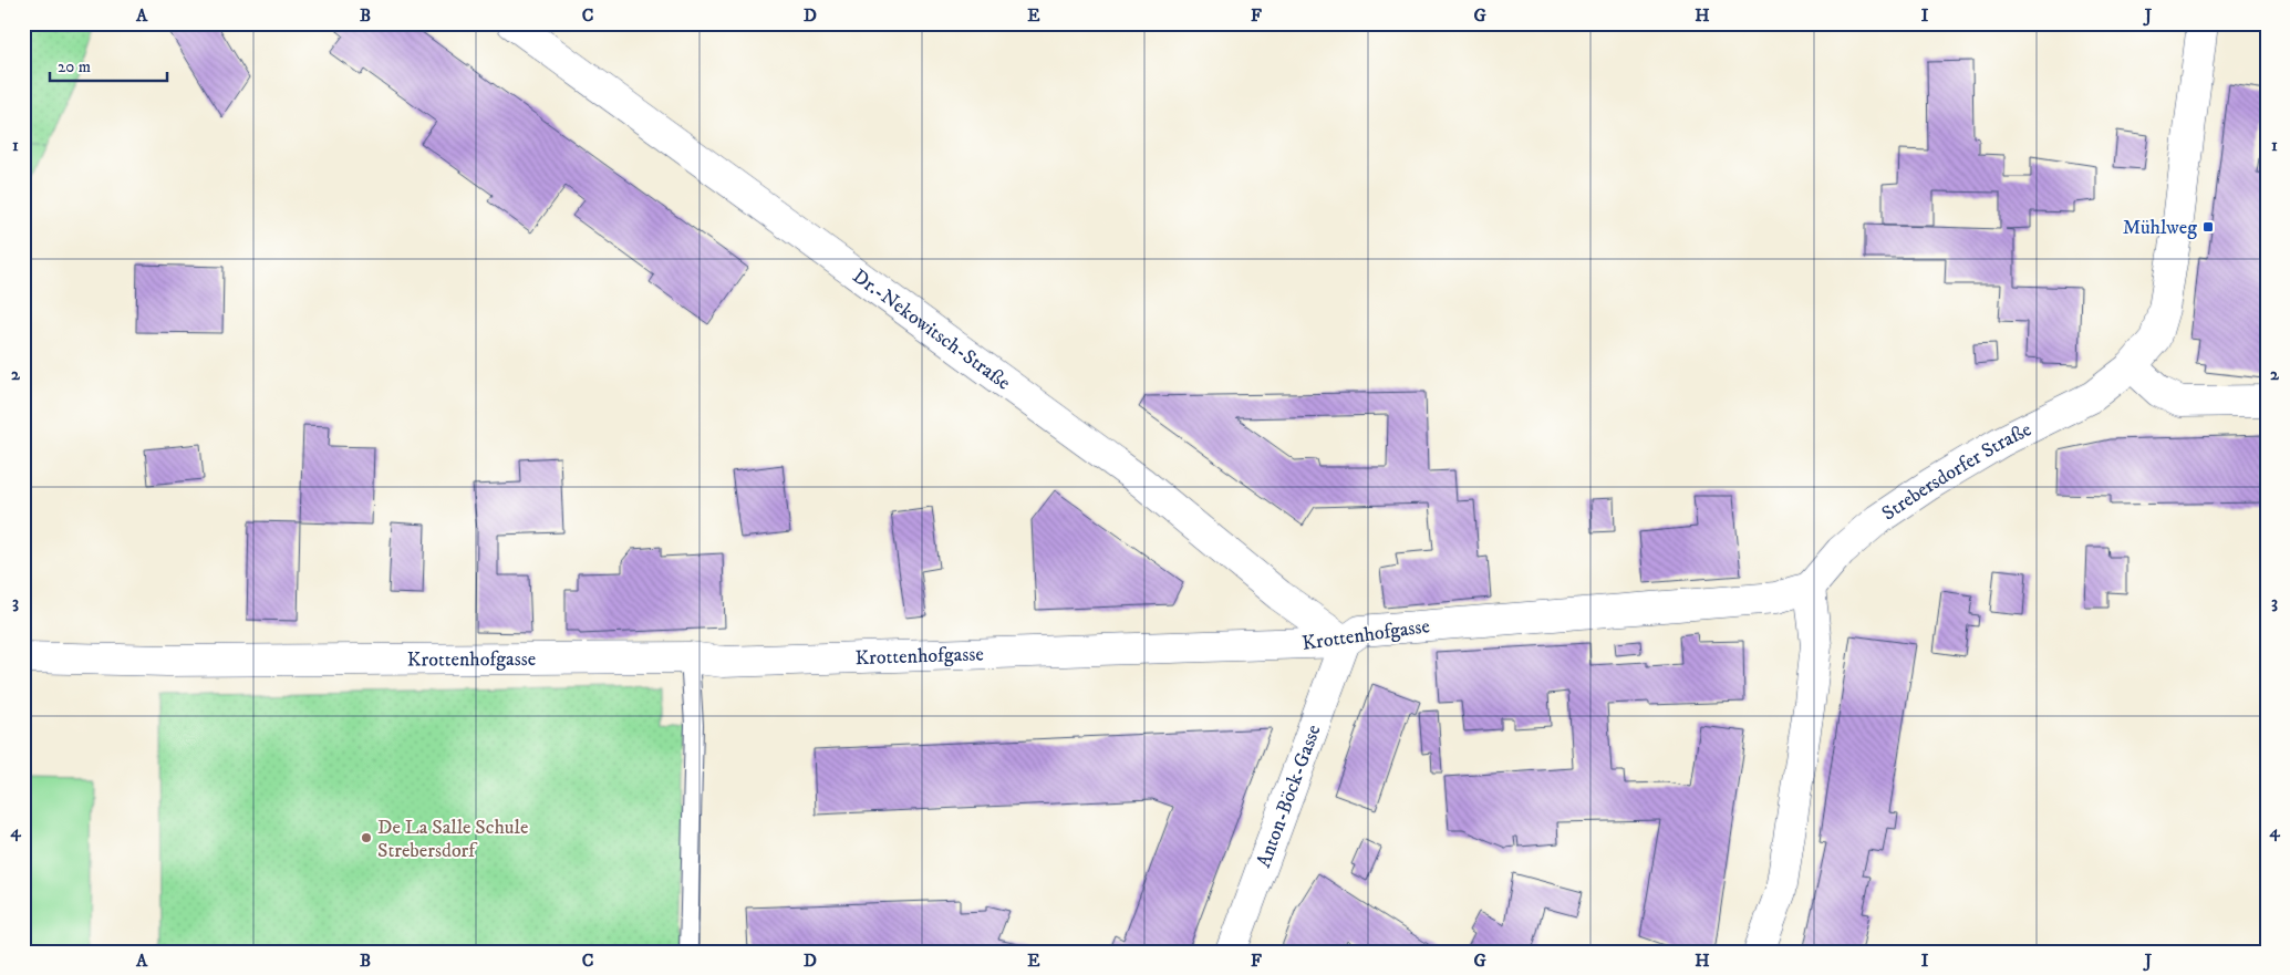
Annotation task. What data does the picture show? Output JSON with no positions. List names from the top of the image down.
{
  "streets": {
    "street": [
      "Dr.-Nekowitsch-Straße",
      "Strebersdorfer Straße",
      "Krottenhofgasse",
      "Anton-Böck-Gasse"
    ]
  },
  "crossings": [
    ["Dr.-Nekowitsch-Straße", "Krottenhofgasse"],
    ["Dr.-Nekowitsch-Straße", "Anton-Böck-Gasse"],
    ["Strebersdorfer Straße", "Krottenhofgasse"],
    ["Krottenhofgasse", "Anton-Böck-Gasse"]
  ],
  "places": {
    "transit": ["Mühlweg"],
    "other": ["De La Salle Schule Strebersdorf"]
  },
  "scale_bar": "20 m",
  "grid": {
    "columns": [
      "A",
      "B",
      "C",
      "D",
      "E",
      "F",
      "G",
      "H",
      "I",
      "J"
    ],
    "rows": [
      "1",
      "2",
      "3",
      "4"
    ]
  }
}
